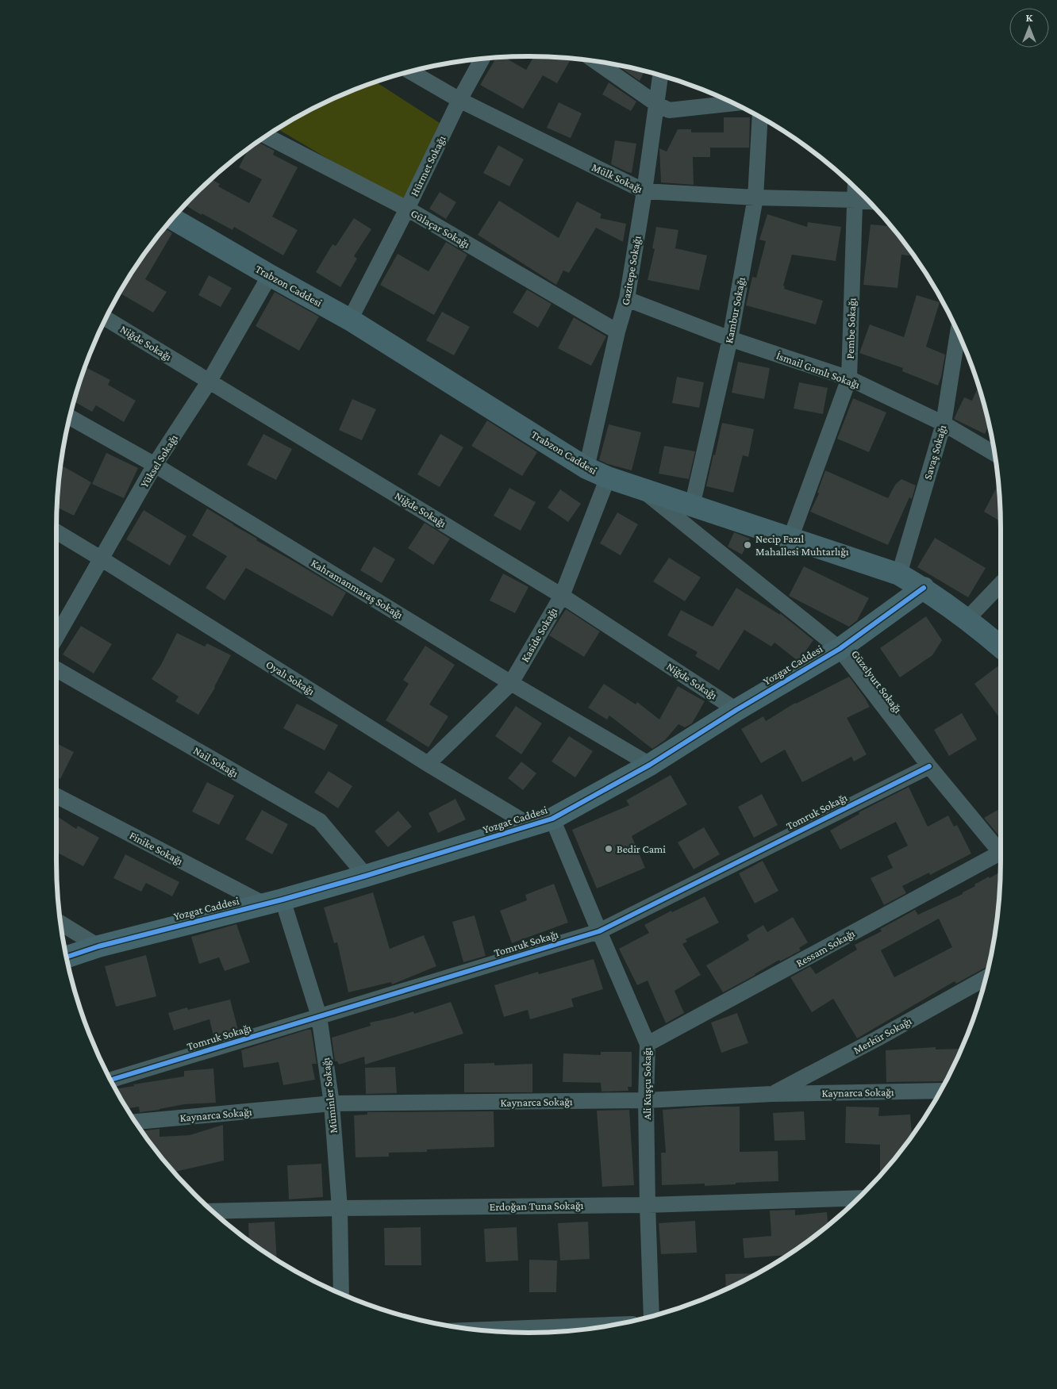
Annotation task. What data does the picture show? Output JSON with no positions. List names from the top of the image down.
{
  "streets": {
    "main road": ["Trabzon Caddesi", "Yozgat Caddesi"],
    "street": [
      "Hürmet Sokağı",
      "Mülk Sokağı",
      "Gülaçar Sokağı",
      "Gazitepe Sokağı",
      "Kambur Sokağı",
      "Pembe Sokağı",
      "Niğde Sokağı",
      "İsmail Gamlı Sokağı",
      "Savaş Sokağı",
      "Yüksel Sokağı",
      "Kahramanmaraş Sokağı",
      "Kaside Sokağı",
      "Oyalı Sokağı",
      "Güzelyurt Sokağı",
      "Nail Sokağı",
      "Tomruk Sokağı",
      "Finike Sokağı",
      "Ressam Sokağı",
      "Merkür Sokağı",
      "Ali Kuşçu Sokağı",
      "Kaynarca Sokağı",
      "Müminler Sokağı",
      "Erdoğan Tuna Sokağı"
    ]
  },
  "crossings": [
    ["Hürmet Sokağı", "Mülk Sokağı"],
    ["Hürmet Sokağı", "Gülaçar Sokağı"],
    ["Hürmet Sokağı", "Trabzon Caddesi"],
    ["Mülk Sokağı", "Gazitepe Sokağı"],
    ["Mülk Sokağı", "Kambur Sokağı"],
    ["Mülk Sokağı", "Pembe Sokağı"],
    ["Gülaçar Sokağı", "Gazitepe Sokağı"],
    ["Gazitepe Sokağı", "Trabzon Caddesi"],
    ["Gazitepe Sokağı", "İsmail Gamlı Sokağı"],
    ["Trabzon Caddesi", "Kambur Sokağı"],
    ["Trabzon Caddesi", "Pembe Sokağı"],
    ["Trabzon Caddesi", "Savaş Sokağı"],
    ["Trabzon Caddesi", "Yüksel Sokağı"],
    ["Trabzon Caddesi", "Kaside Sokağı"],
    ["Trabzon Caddesi", "Yozgat Caddesi"],
    ["Trabzon Caddesi", "Güzelyurt Sokağı"],
    ["Kambur Sokağı", "İsmail Gamlı Sokağı"],
    ["Pembe Sokağı", "İsmail Gamlı Sokağı"],
    ["Niğde Sokağı", "Yüksel Sokağı"],
    ["Niğde Sokağı", "Kaside Sokağı"],
    ["Niğde Sokağı", "Yozgat Caddesi"],
    ["İsmail Gamlı Sokağı", "Savaş Sokağı"],
    ["Yüksel Sokağı", "Kahramanmaraş Sokağı"],
    ["Yüksel Sokağı", "Oyalı Sokağı"],
    ["Kahramanmaraş Sokağı", "Kaside Sokağı"],
    ["Kahramanmaraş Sokağı", "Yozgat Caddesi"],
    ["Kaside Sokağı", "Oyalı Sokağı"],
    ["Yozgat Caddesi", "Oyalı Sokağı"],
    ["Yozgat Caddesi", "Güzelyurt Sokağı"],
    ["Yozgat Caddesi", "Nail Sokağı"],
    ["Yozgat Caddesi", "Finike Sokağı"],
    ["Yozgat Caddesi", "Ali Kuşçu Sokağı"],
    ["Yozgat Caddesi", "Müminler Sokağı"],
    ["Güzelyurt Sokağı", "Tomruk Sokağı"],
    ["Tomruk Sokağı", "Ali Kuşçu Sokağı"],
    ["Tomruk Sokağı", "Müminler Sokağı"],
    ["Finike Sokağı", "Müminler Sokağı"],
    ["Ressam Sokağı", "Ali Kuşçu Sokağı"],
    ["Merkür Sokağı", "Kaynarca Sokağı"],
    ["Ali Kuşçu Sokağı", "Kaynarca Sokağı"],
    ["Ali Kuşçu Sokağı", "Erdoğan Tuna Sokağı"],
    ["Kaynarca Sokağı", "Müminler Sokağı"],
    ["Müminler Sokağı", "Erdoğan Tuna Sokağı"]
  ],
  "places": ["Necip Fazıl Mahallesi Muhtarlığı", "Bedir Cami"],
  "north": "top"
}
